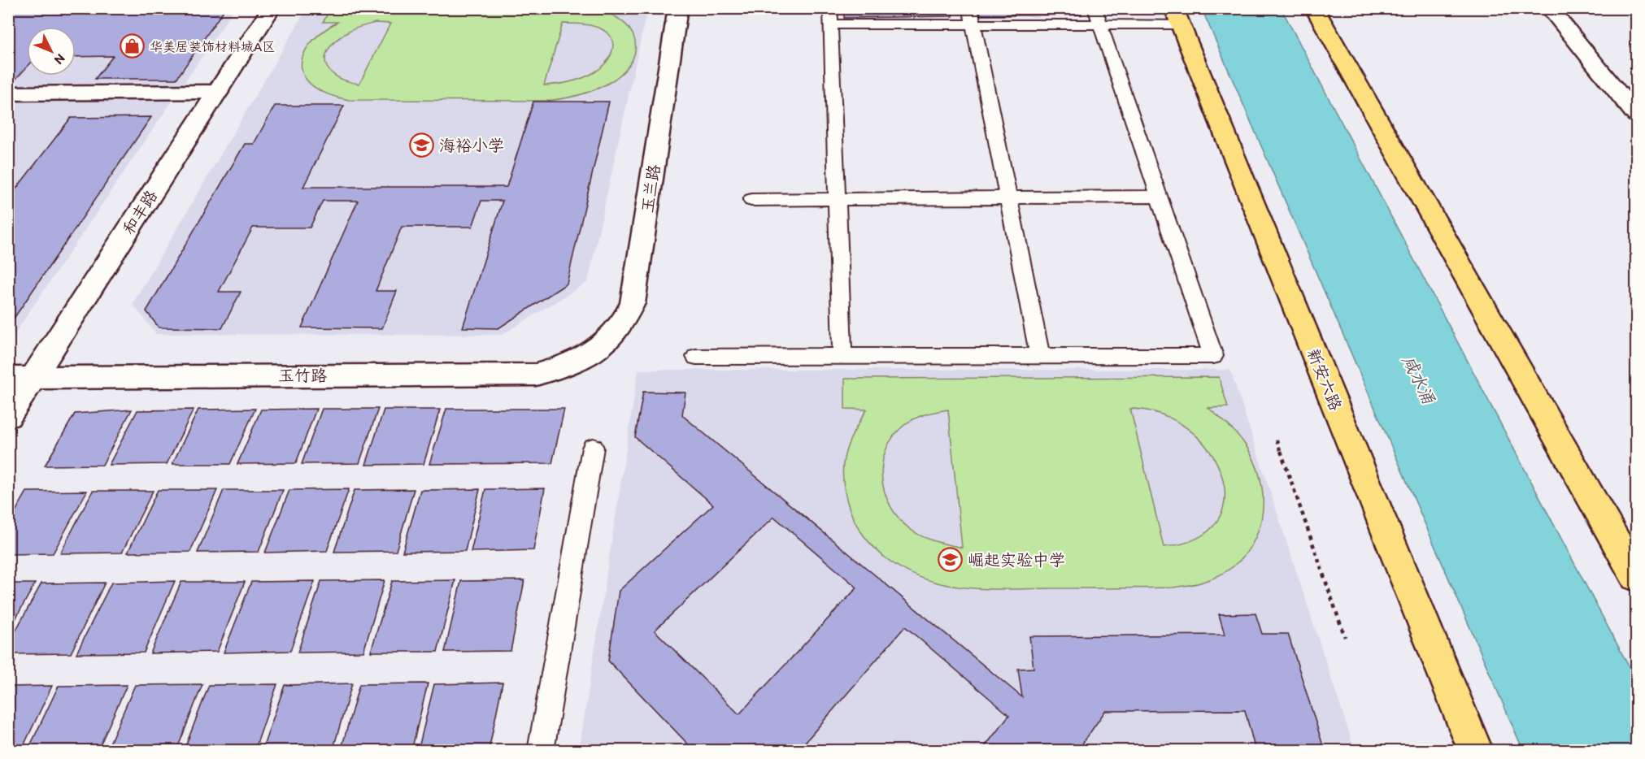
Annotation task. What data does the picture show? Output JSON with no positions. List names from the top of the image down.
{
  "streets": {
    "main road": ["新安六路"],
    "street": ["玉兰路", "和丰路", "玉竹路"]
  },
  "crossings": [
    ["玉兰路", "玉竹路"],
    ["和丰路", "玉竹路"]
  ],
  "water": ["咸水涌"],
  "places": {
    "shop": ["华美居装饰材料城A区"],
    "school or university": ["海裕小学", "崛起实验中学"]
  },
  "north": "bottom right"
}
